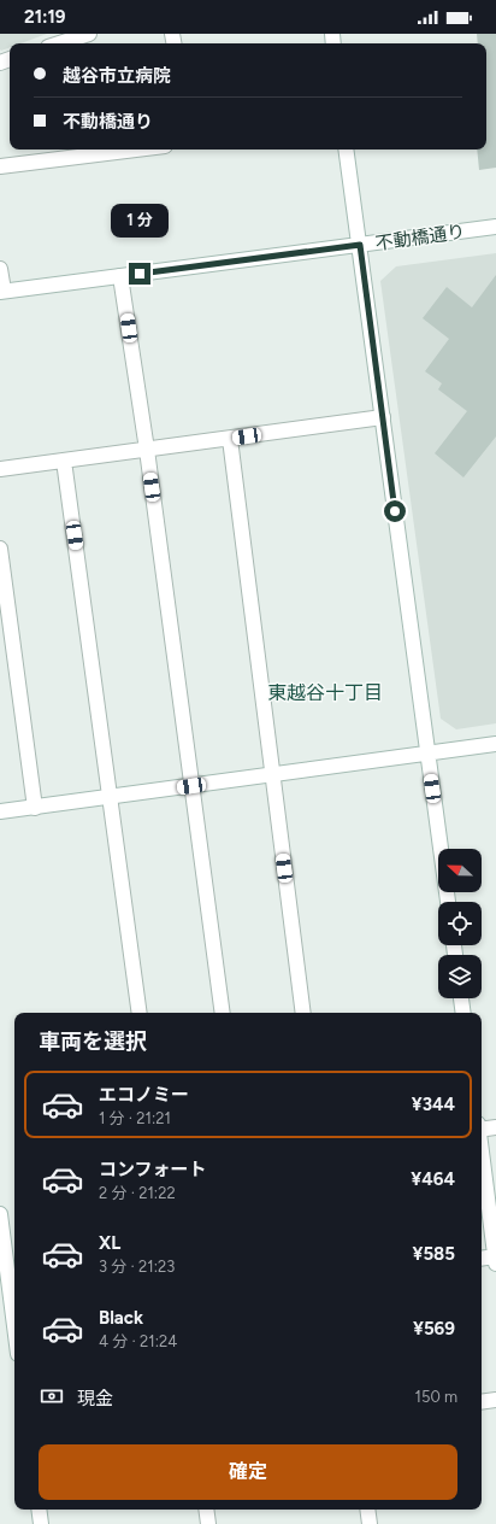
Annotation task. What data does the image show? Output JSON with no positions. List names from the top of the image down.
{
  "streets": {
    "street": ["不動橋通り"]
  },
  "districts": ["東越谷十丁目"],
  "north": "left",
  "page": {
    "status": "21:19",
    "banner": ["越谷市立病院", "不動橋通り"],
    "bubble": "1 分",
    "heading": "車両を選択",
    "list": [
      {
        "name": "エコノミー",
        "note": "1 分 · 21:21",
        "value": "¥344"
      },
      {
        "name": "コンフォート",
        "note": "2 分 · 21:22",
        "value": "¥464"
      },
      {
        "name": "XL",
        "note": "3 分 · 21:23",
        "value": "¥585"
      },
      {
        "name": "Black",
        "note": "4 分 · 21:24",
        "value": "¥569"
      }
    ],
    "pay": ["現金", "150 m"],
    "buttons": "確定"
  }
}
